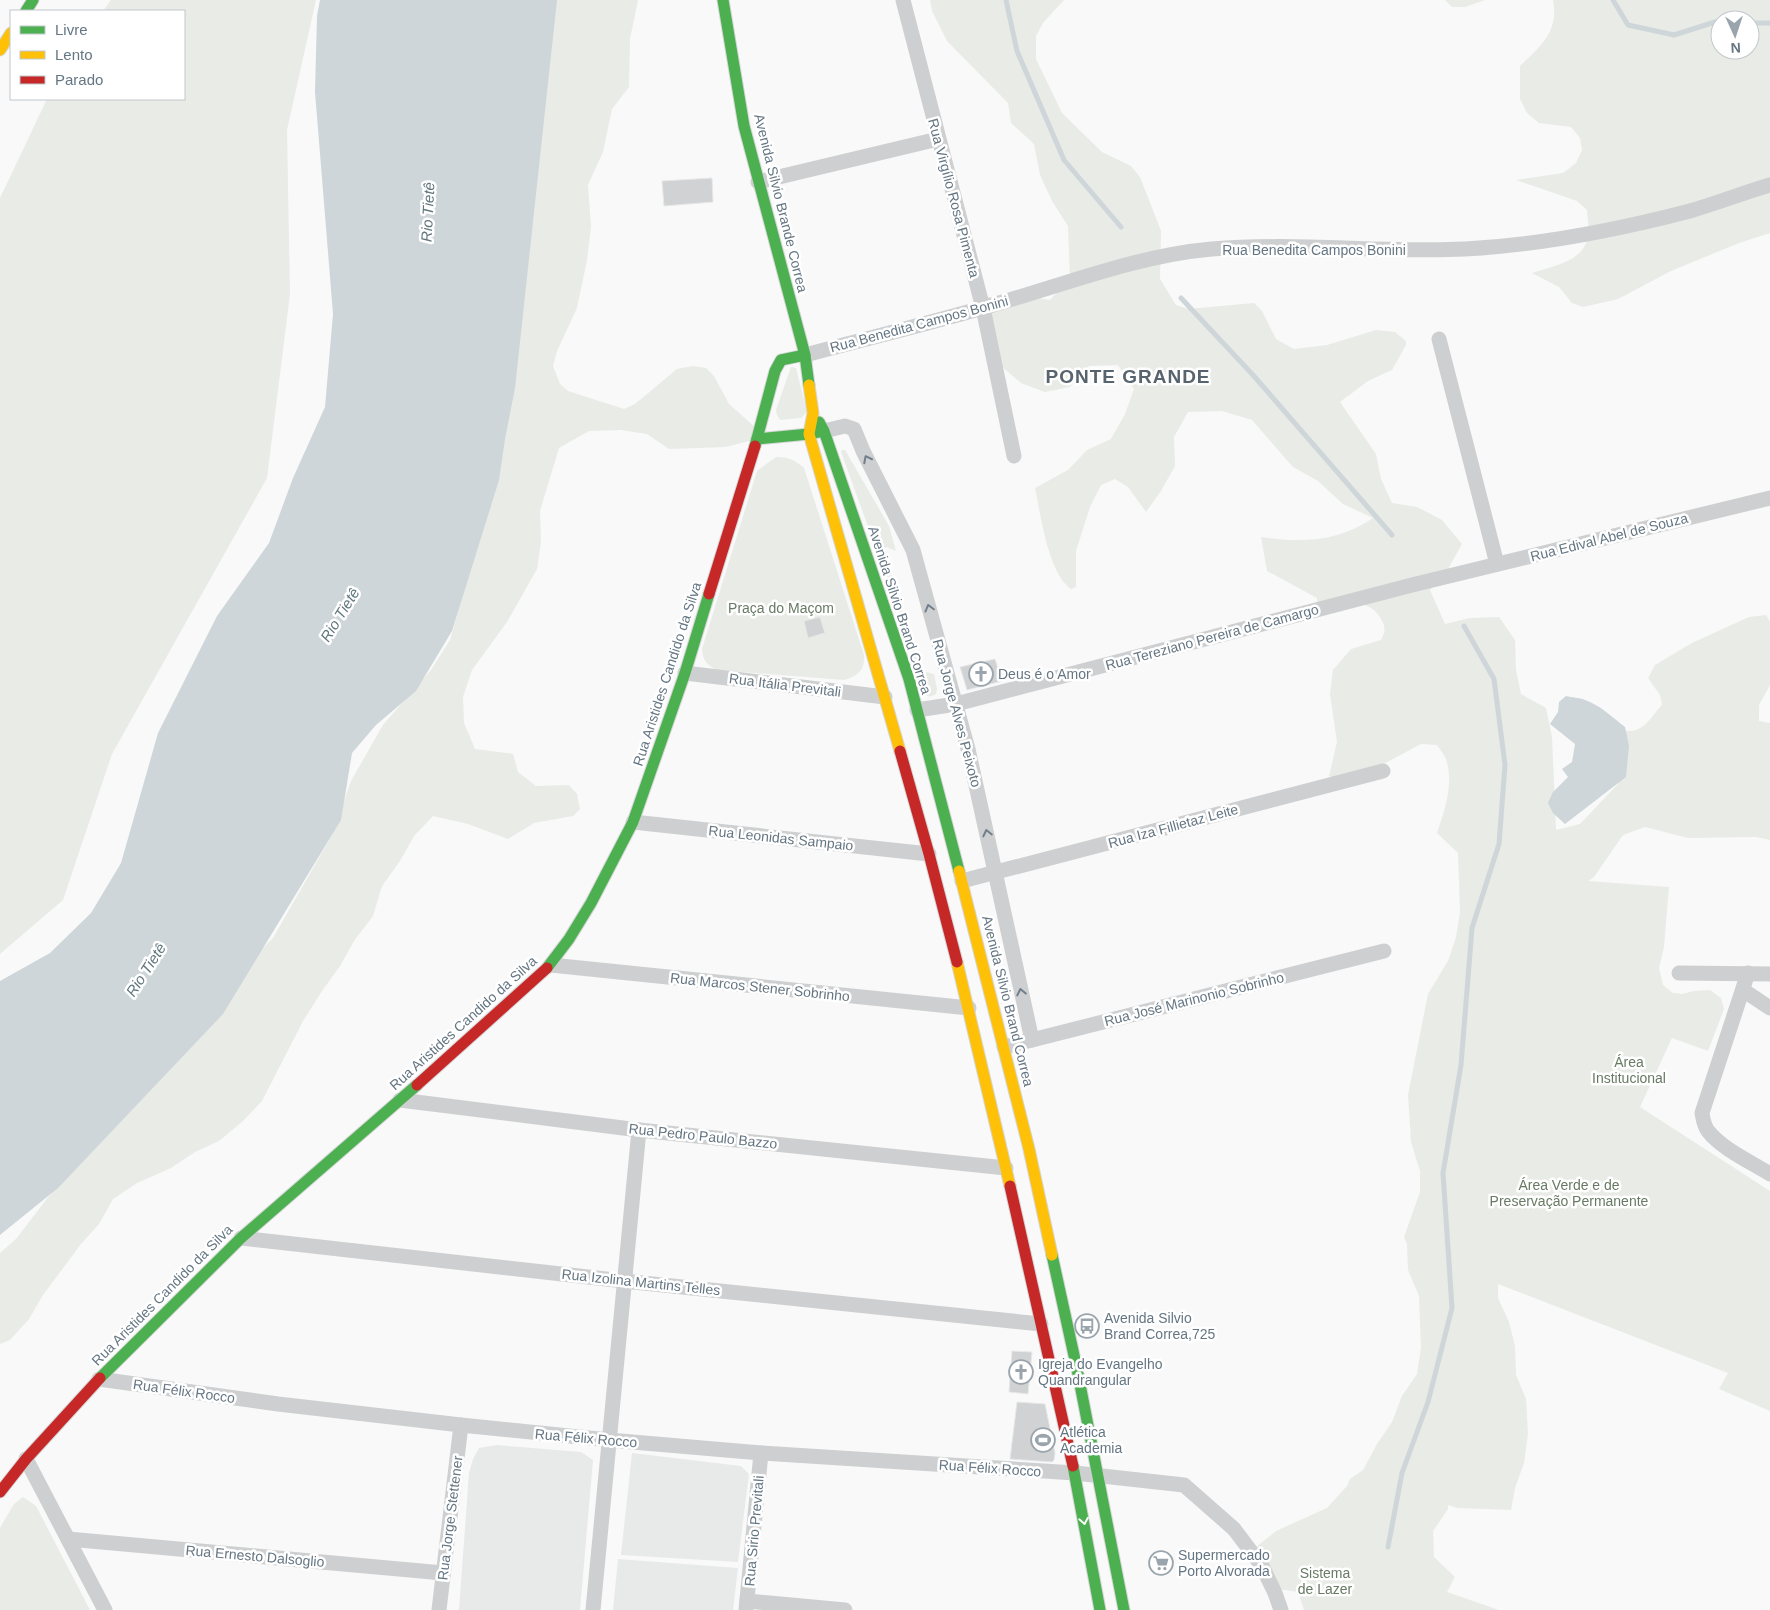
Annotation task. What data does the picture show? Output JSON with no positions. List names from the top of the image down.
{
  "streets": {
    "main road": ["Avenida Silvio Brande Correa", "Avenida Silvio Brand Correa", "Rua Aristides Candido da Silva"],
    "street": [
      "Rua Virgílio Rosa Pimenta",
      "Rua Benedita Campos Bonini",
      "Rua Edival Abel de Souza",
      "Rua Tereziano Pereira de Camargo",
      "Rua Itália Previtali",
      "Rua Jorge Alves Peixoto",
      "Rua Iza Fillietaz Leite",
      "Rua Leonidas Sampaio",
      "Rua Marcos Stener Sobrinho",
      "Rua José Marinonio Sobrinho",
      "Rua Pedro Paulo Bazzo",
      "Rua Izolina Martins Telles",
      "Rua Félix Rocco",
      "Rua Jorge Stettener",
      "Rua Sirio Previtali",
      "Rua Ernesto Dalsoglio"
    ]
  },
  "crossings": [
    ["Rua Virgílio Rosa Pimenta", "Rua Benedita Campos Bonini"],
    ["Avenida Silvio Brande Correa", "Rua Benedita Campos Bonini"],
    ["Avenida Silvio Brande Correa", "Avenida Silvio Brand Correa"],
    ["Avenida Silvio Brande Correa", "Rua Aristides Candido da Silva"],
    ["Avenida Silvio Brande Correa", "Rua Jorge Alves Peixoto"],
    ["Rua Benedita Campos Bonini", "Rua Aristides Candido da Silva"],
    ["Rua Edival Abel de Souza", "Rua Tereziano Pereira de Camargo"],
    ["Avenida Silvio Brand Correa", "Rua Tereziano Pereira de Camargo"],
    ["Avenida Silvio Brand Correa", "Rua Jorge Alves Peixoto"],
    ["Avenida Silvio Brand Correa", "Rua Iza Fillietaz Leite"],
    ["Avenida Silvio Brand Correa", "Rua José Marinonio Sobrinho"],
    ["Avenida Silvio Brand Correa", "Rua Félix Rocco"],
    ["Rua Tereziano Pereira de Camargo", "Rua Jorge Alves Peixoto"],
    ["Rua Aristides Candido da Silva", "Rua Itália Previtali"],
    ["Rua Aristides Candido da Silva", "Rua Leonidas Sampaio"],
    ["Rua Aristides Candido da Silva", "Rua Marcos Stener Sobrinho"],
    ["Rua Aristides Candido da Silva", "Rua Pedro Paulo Bazzo"],
    ["Rua Aristides Candido da Silva", "Rua Izolina Martins Telles"],
    ["Rua Aristides Candido da Silva", "Rua Félix Rocco"],
    ["Rua Jorge Alves Peixoto", "Rua Iza Fillietaz Leite"],
    ["Rua Jorge Alves Peixoto", "Rua José Marinonio Sobrinho"],
    ["Rua Félix Rocco", "Rua Jorge Stettener"],
    ["Rua Félix Rocco", "Rua Sirio Previtali"],
    ["Rua Jorge Stettener", "Rua Ernesto Dalsoglio"]
  ],
  "one_way": ["Rua Jorge Alves Peixoto"],
  "districts": ["PONTE GRANDE"],
  "water": ["Rio Tietê"],
  "parks": [
    "Praça do Maçom",
    "Área Institucional",
    "Área Verde e de Preservação Permanente",
    "Sistema de Lazer"
  ],
  "places": {
    "church": ["Deus é o Amor", "Igreja do Evangelho Quandrangular"],
    "bus stop": ["Avenida Silvio Brand Correa,725"],
    "sports": ["Atlética Academia"],
    "supermarket": ["Supermercado Porto Alvorada"]
  },
  "legend": ["Livre", "Lento", "Parado"],
  "north": "bottom"
}
